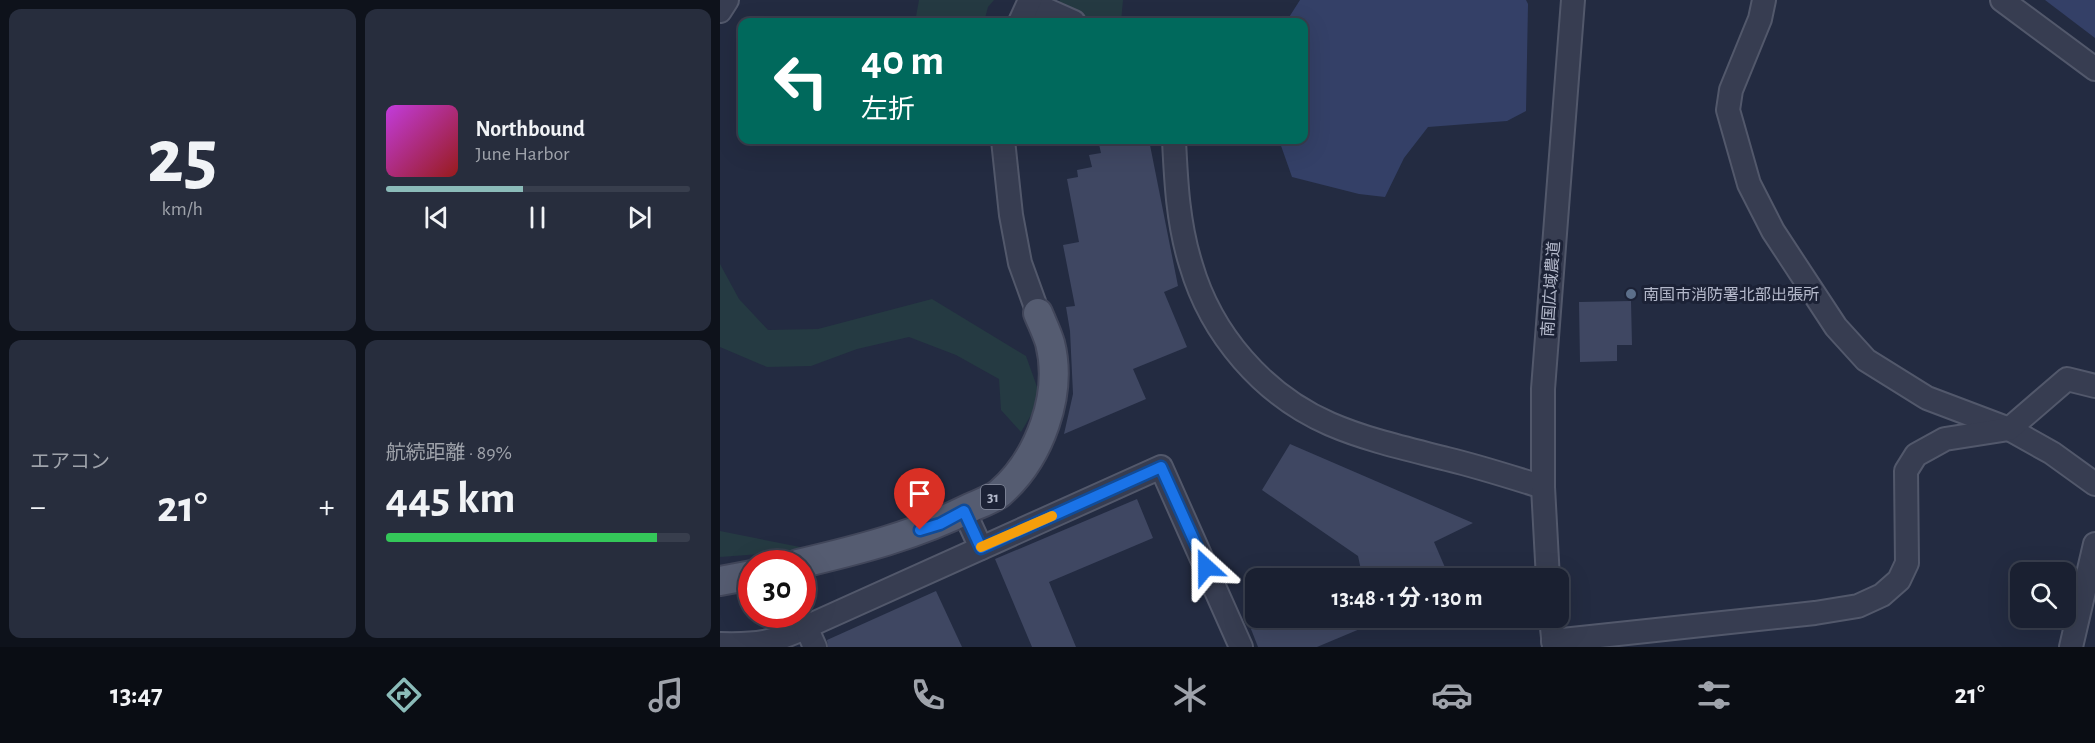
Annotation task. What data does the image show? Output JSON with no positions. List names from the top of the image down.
{
  "streets": {
    "main road": ["31"],
    "street": ["南国広域農道"]
  },
  "places": ["南国市消防署北部出張所"],
  "page": {
    "tile": [
      ["25", "km/h"],
      "エアコン",
      ["航続距離 · 89%", "445 km"]
    ],
    "turn": ["40 m", "左折"],
    "song": ["Northbound", "June Harbor"],
    "heat": ["−", "21°", "+"],
    "limit": "30",
    "trip": "13:48 · 1 分 · 130 m",
    "tabs": ["13:47", "21°"]
  }
}
